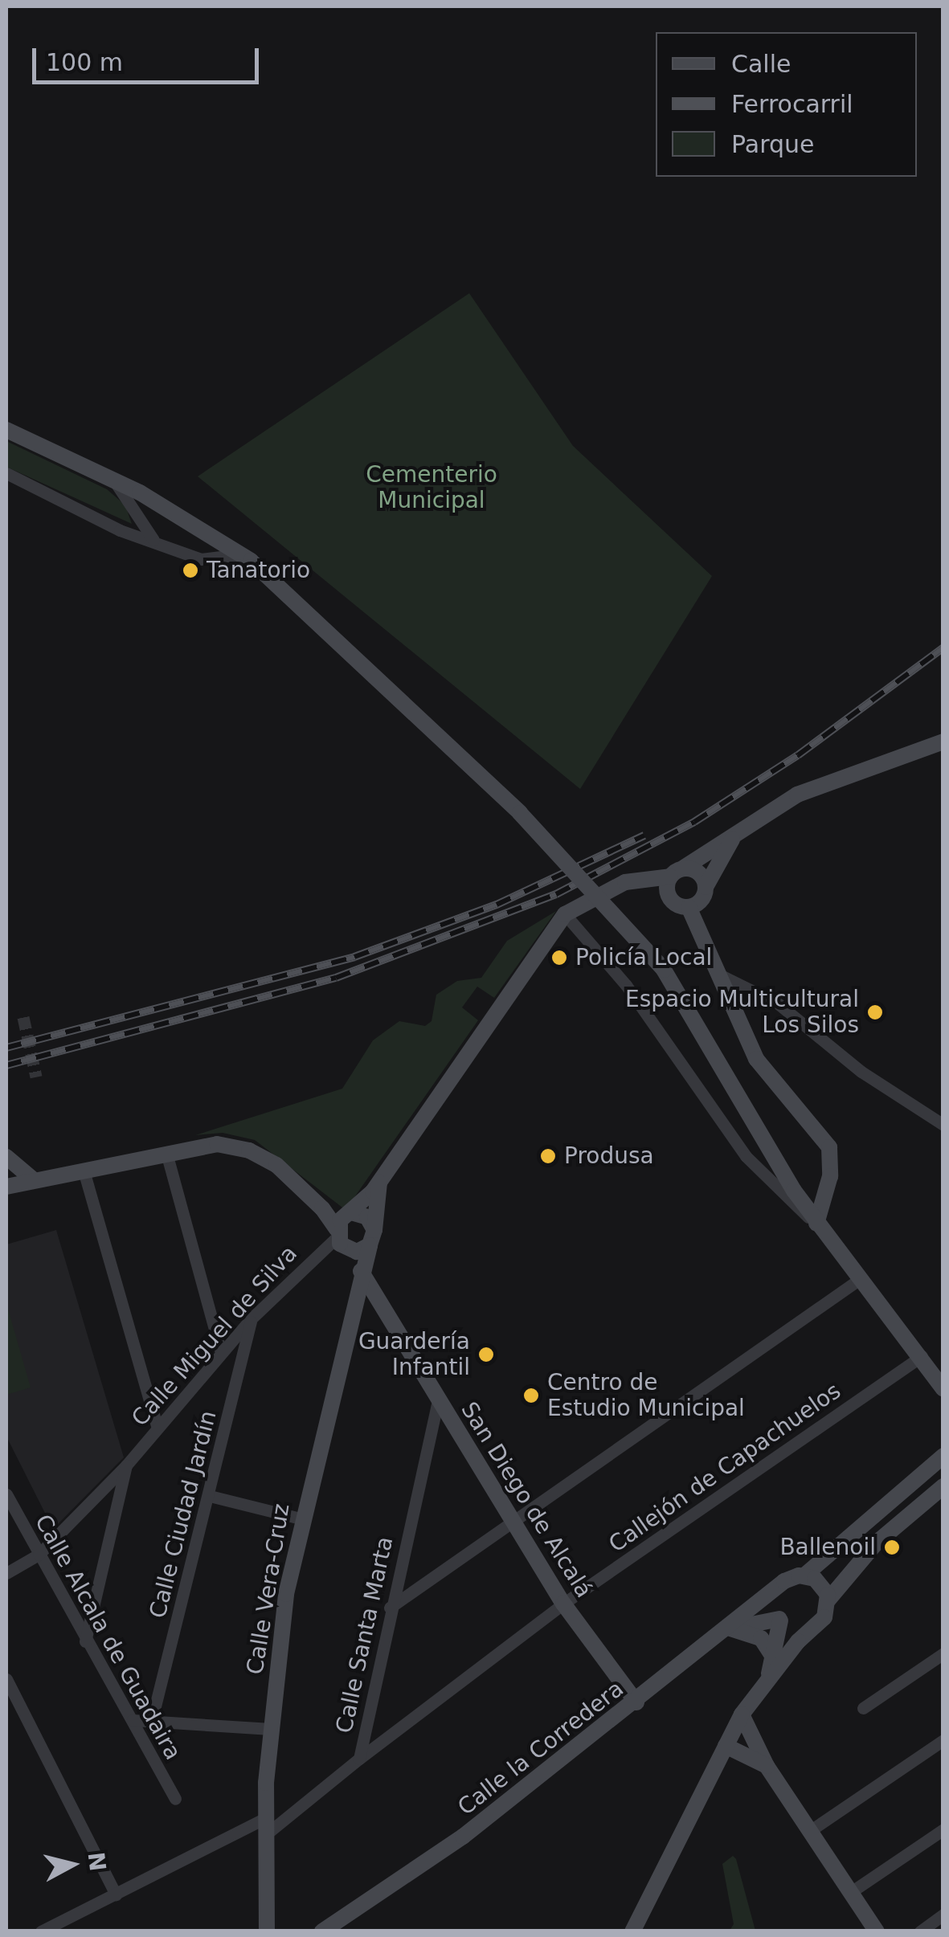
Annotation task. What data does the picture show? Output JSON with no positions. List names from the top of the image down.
{
  "streets": {
    "street": [
      "Calle Miguel de Silva",
      "Callejón de Capachuelos",
      "San Diego de Alcalá",
      "Calle Ciudad Jardín",
      "Calle Vera-Cruz",
      "Calle Santa Marta",
      "Calle Alcala de Guadaira",
      "Calle la Corredera"
    ]
  },
  "crossings": [
    ["Calle Miguel de Silva", "San Diego de Alcalá"],
    ["Calle Miguel de Silva", "Calle Ciudad Jardín"],
    ["Calle Miguel de Silva", "Calle Alcala de Guadaira"],
    ["Callejón de Capachuelos", "San Diego de Alcalá"],
    ["Callejón de Capachuelos", "Calle Santa Marta"],
    ["San Diego de Alcalá", "Calle Vera-Cruz"],
    ["San Diego de Alcalá", "Calle Santa Marta"],
    ["San Diego de Alcalá", "Calle la Corredera"],
    ["Calle Vera-Cruz", "Calle Santa Marta"]
  ],
  "parks": ["Cementerio Municipal"],
  "places": [
    "Tanatorio",
    "Policía Local",
    "Espacio Multicultural Los Silos",
    "Produsa",
    "Guardería Infantil",
    "Centro de Estudio Municipal",
    "Ballenoil"
  ],
  "legend": ["Calle", "Ferrocarril", "Parque"],
  "scale_bar": "100 m",
  "north": "right"
}
